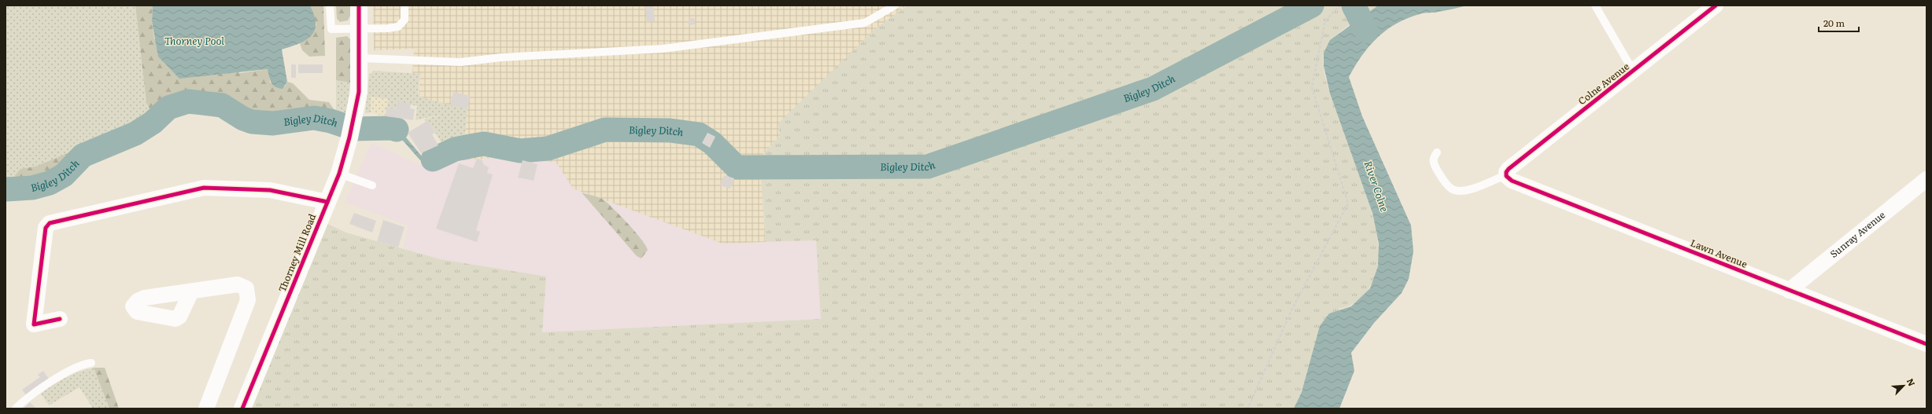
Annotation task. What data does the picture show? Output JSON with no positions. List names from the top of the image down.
{
  "streets": {
    "street": [
      "Colne Avenue",
      "Sunray Avenue",
      "Thorney Mill Road",
      "Lawn Avenue"
    ]
  },
  "crossings": [
    ["Colne Avenue", "Lawn Avenue"],
    ["Sunray Avenue", "Lawn Avenue"]
  ],
  "water": ["Thorney Pool", "Bigley Ditch", "River Colne"],
  "scale_bar": "20 m",
  "north": "top right"
}
